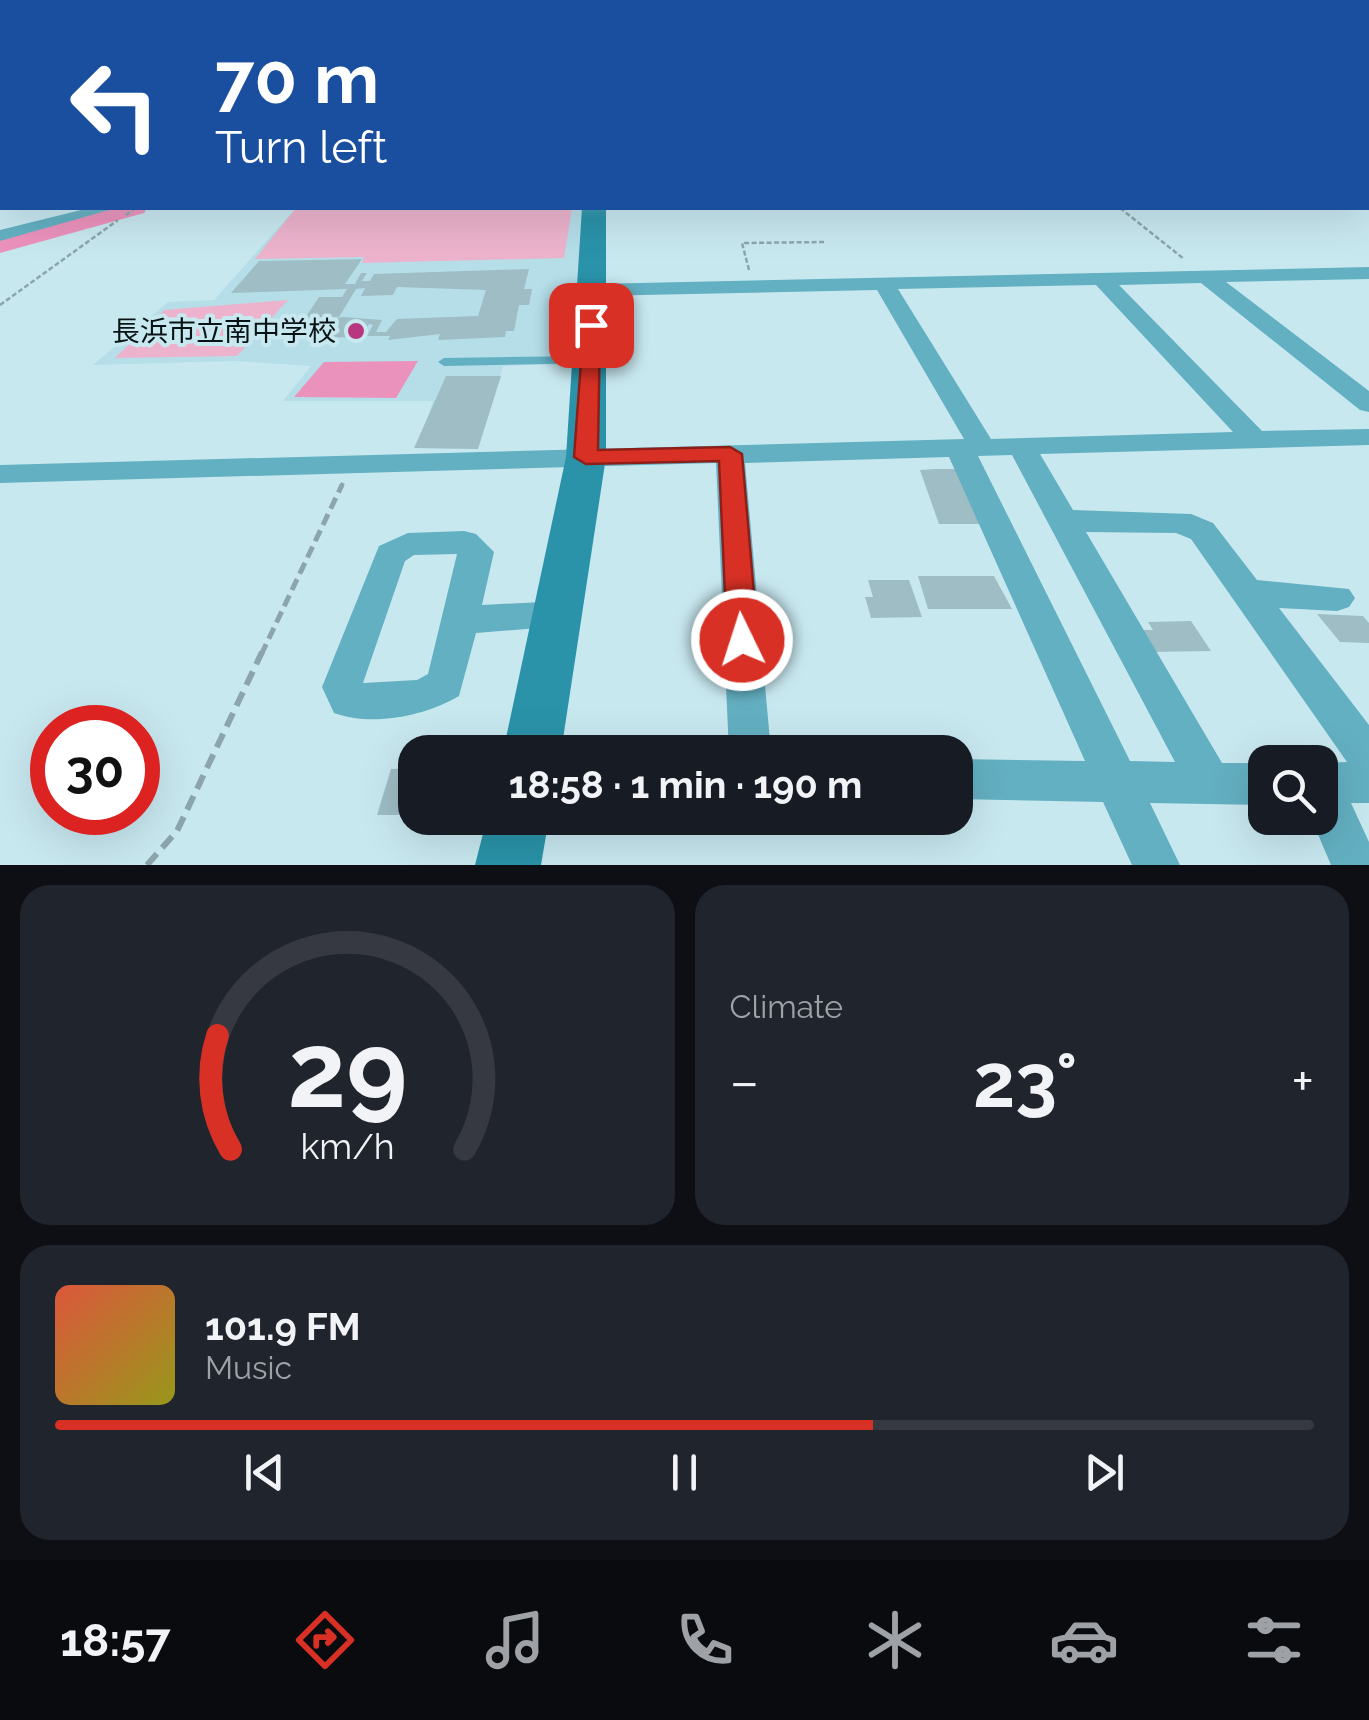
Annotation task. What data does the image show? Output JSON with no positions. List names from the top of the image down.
{
  "places": ["長浜市立南中学校"],
  "page": {
    "turn": ["70 m", "Turn left"],
    "limit": "30",
    "trip": "18:58 · 1 min · 190 m",
    "tile": "Climate",
    "heat": ["−", "23°", "+"],
    "song": ["101.9 FM", "Music"],
    "tabs": "18:57",
    "gauge": ["29", "km/h"]
  }
}
